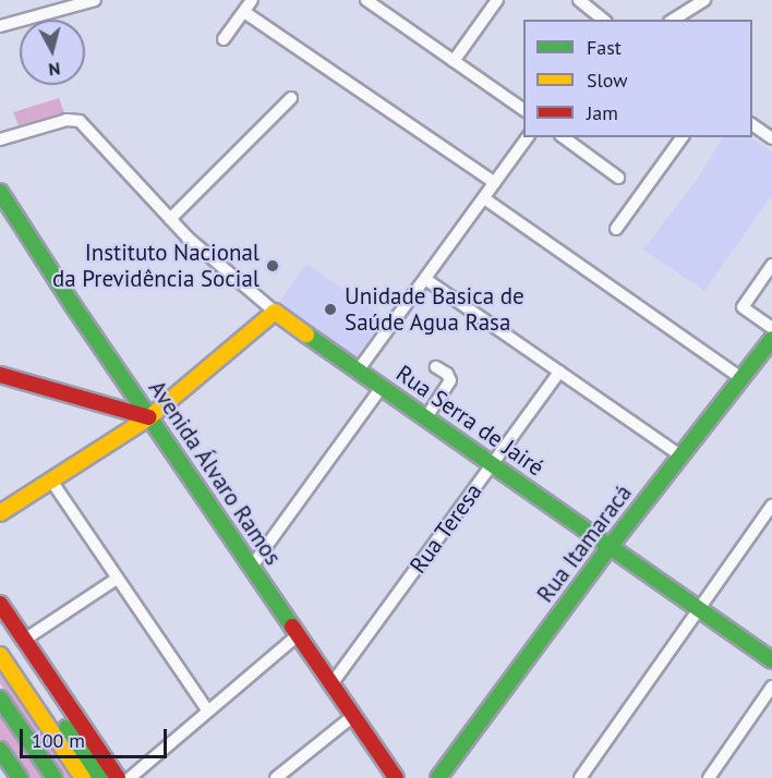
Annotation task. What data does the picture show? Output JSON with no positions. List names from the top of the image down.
{
  "streets": {
    "main road": ["Rua Serra de Jairé", "Avenida Álvaro Ramos", "Rua Itamaracá"],
    "street": ["Rua Teresa"]
  },
  "crossings": [
    ["Rua Serra de Jairé", "Rua Teresa"],
    ["Rua Serra de Jairé", "Rua Itamaracá"],
    ["Avenida Álvaro Ramos", "Rua Teresa"]
  ],
  "places": ["Instituto Nacional da Previdência Social", "Unidade Basica de Saúde Agua Rasa"],
  "legend": ["Fast", "Slow", "Jam"],
  "scale_bar": "100 m",
  "north": "bottom"
}
